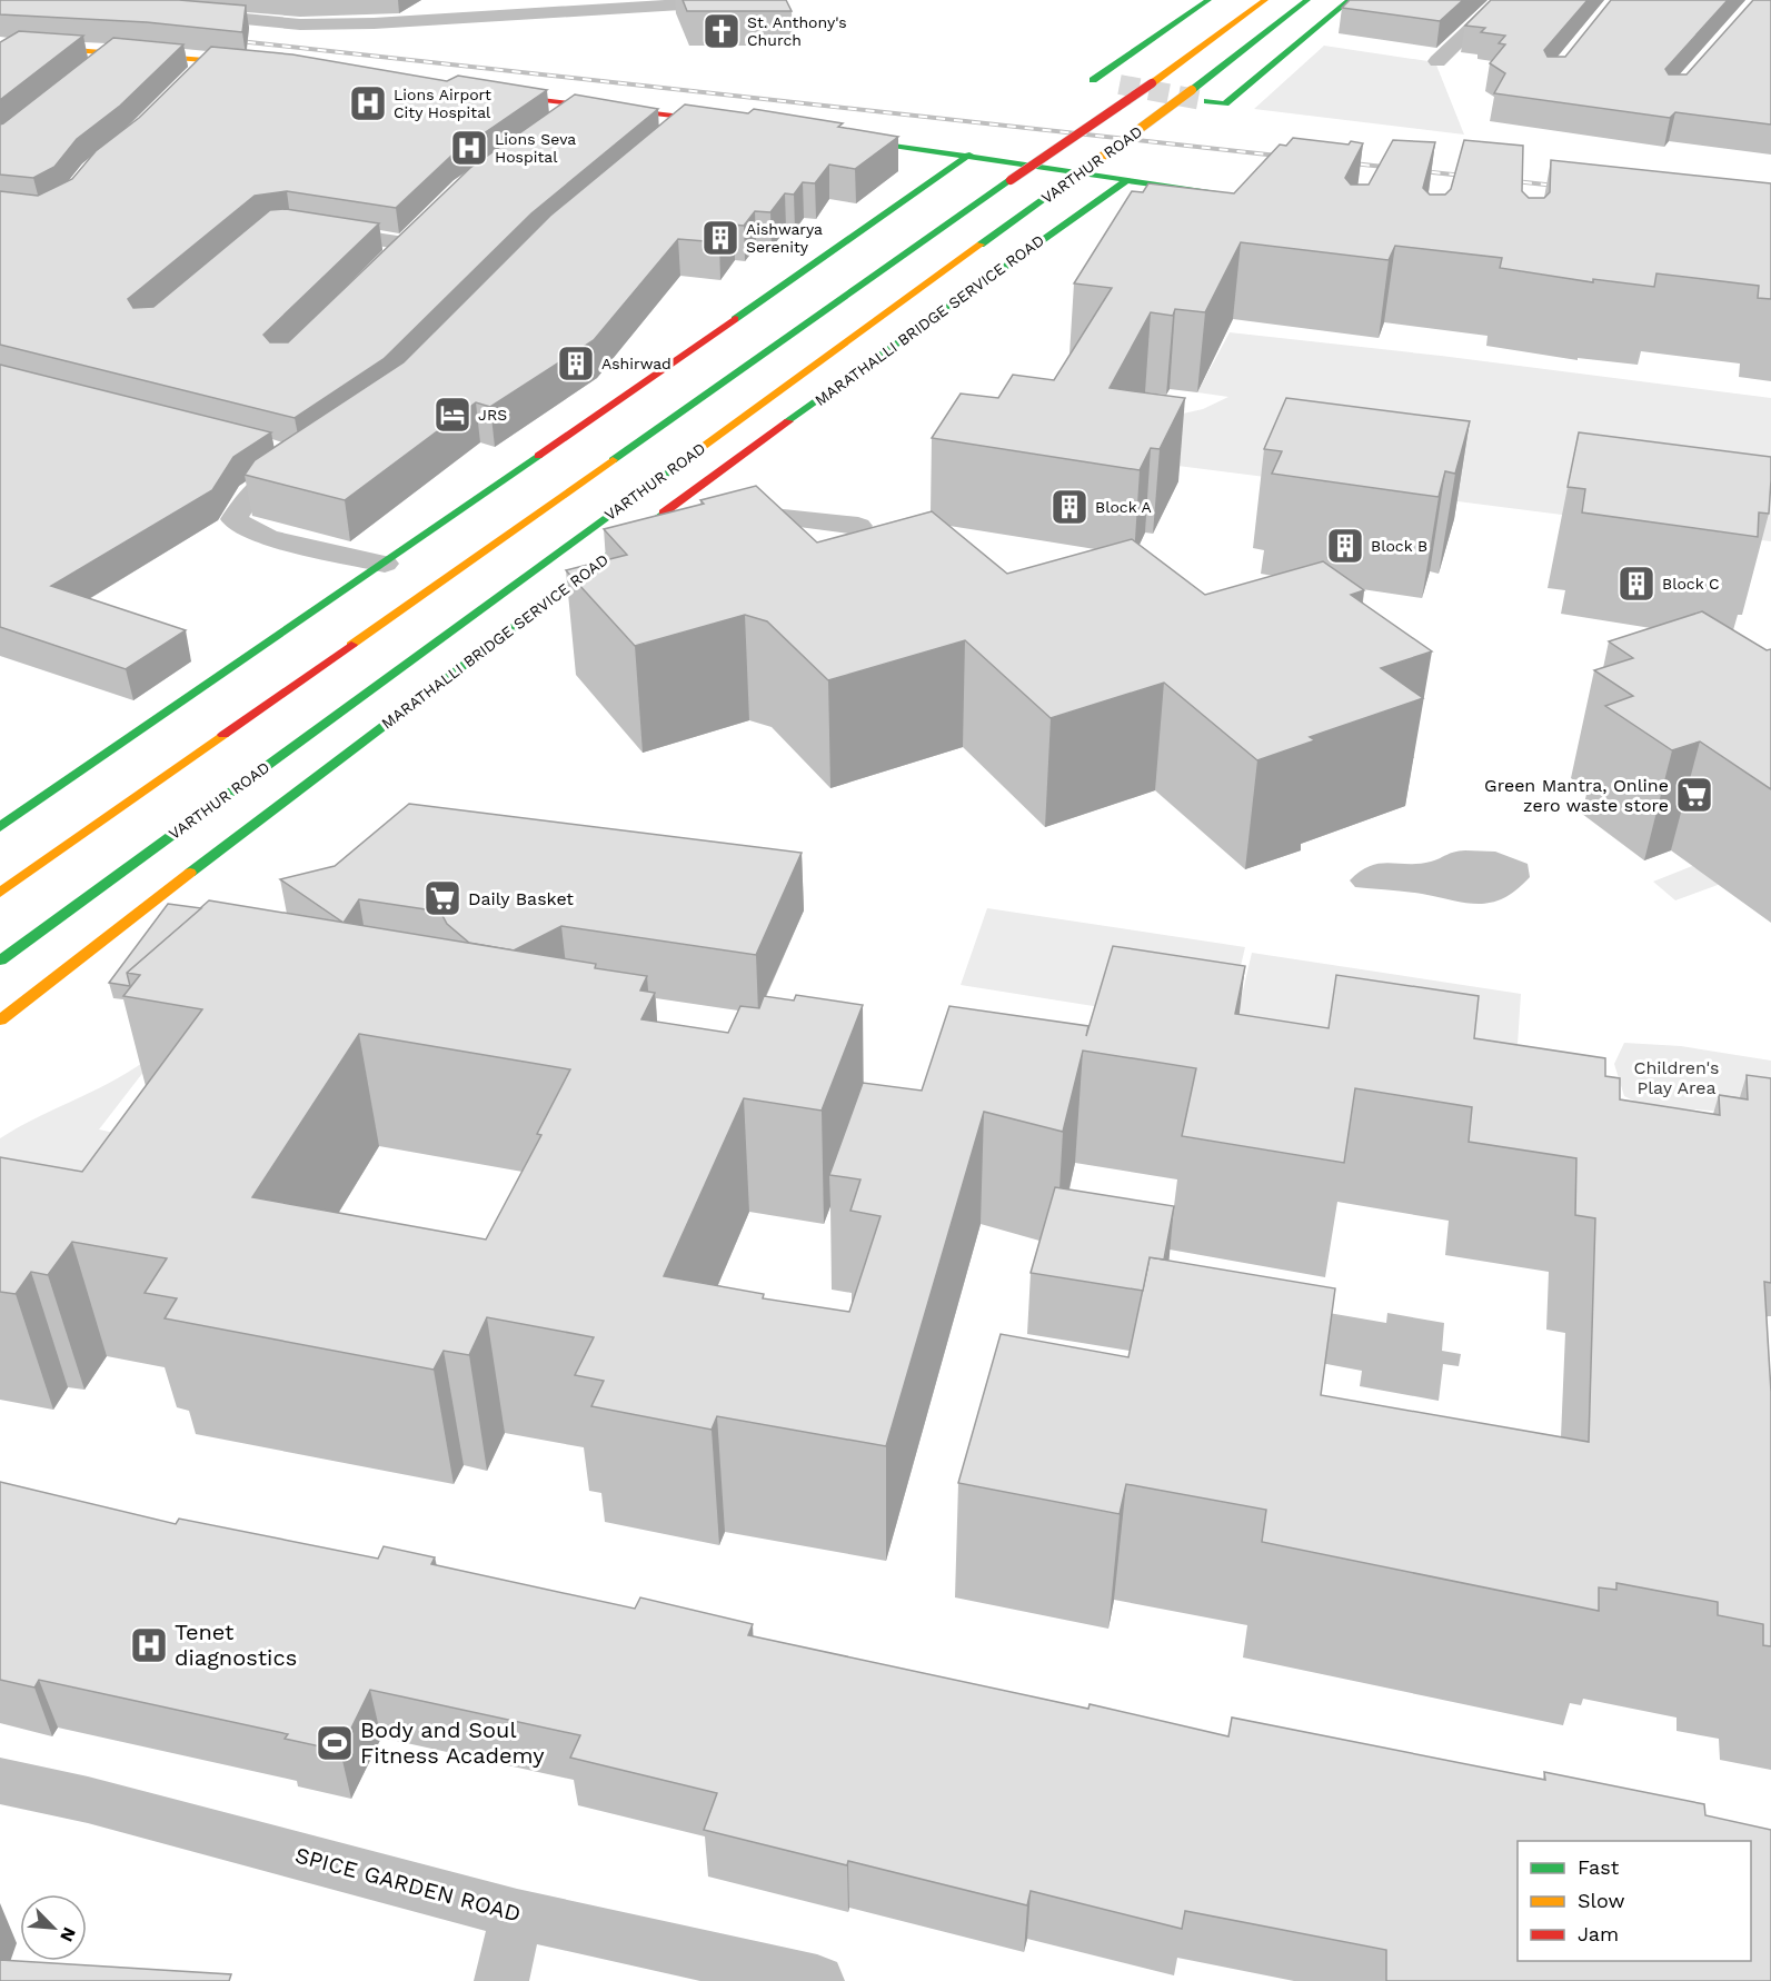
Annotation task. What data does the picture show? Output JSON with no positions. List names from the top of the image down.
{
  "streets": {
    "street": ["VARTHUR ROAD", "MARATHALLI BRIDGE SERVICE ROAD", "SPICE GARDEN ROAD"]
  },
  "parks": ["Children's Play Area"],
  "places": {
    "church": ["St. Anthony's Church"],
    "hospital": ["Lions Airport City Hospital", "Lions Seva Hospital", "Tenet diagnostics"],
    "building": [
      "Aishwarya Serenity",
      "Ashirwad",
      "Block A",
      "Block B",
      "Block C"
    ],
    "hotel": ["JRS"],
    "supermarket": ["Green Mantra, Online zero waste store", "Daily Basket"],
    "sports": ["Body and Soul Fitness Academy"]
  },
  "legend": ["Fast", "Slow", "Jam"],
  "north": "bottom right"
}
